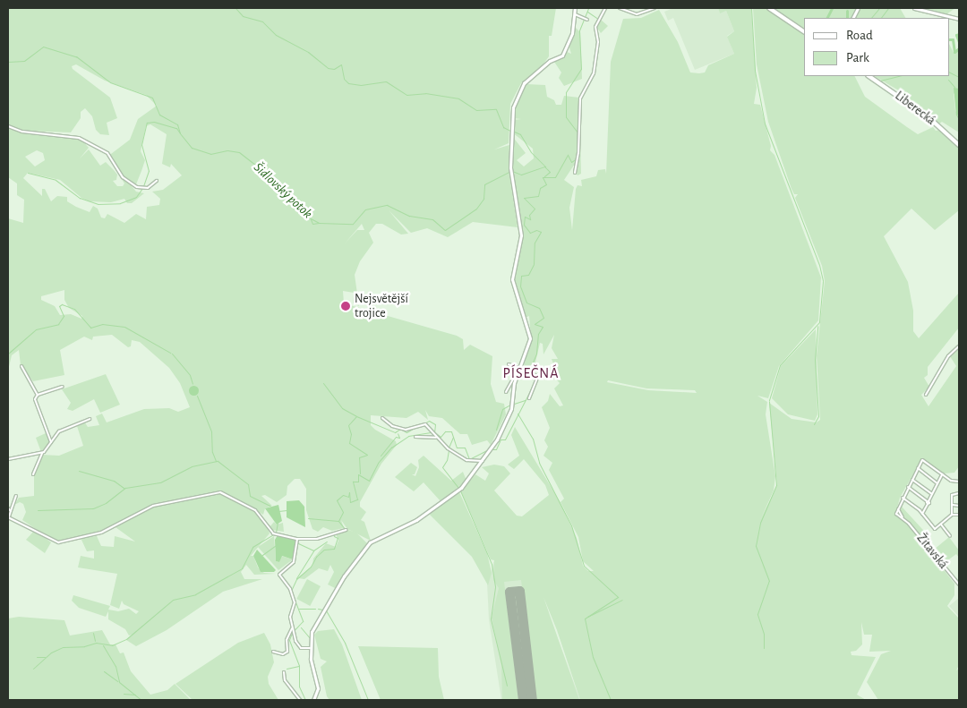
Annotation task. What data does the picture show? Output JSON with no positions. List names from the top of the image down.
{
  "streets": {
    "main road": ["Liberecká"],
    "street": ["Žitavská"]
  },
  "districts": ["PÍSEČNÁ"],
  "water": ["Šidlovský potok"],
  "places": ["Nejsvětější trojice"],
  "legend": ["Road", "Park"]
}
